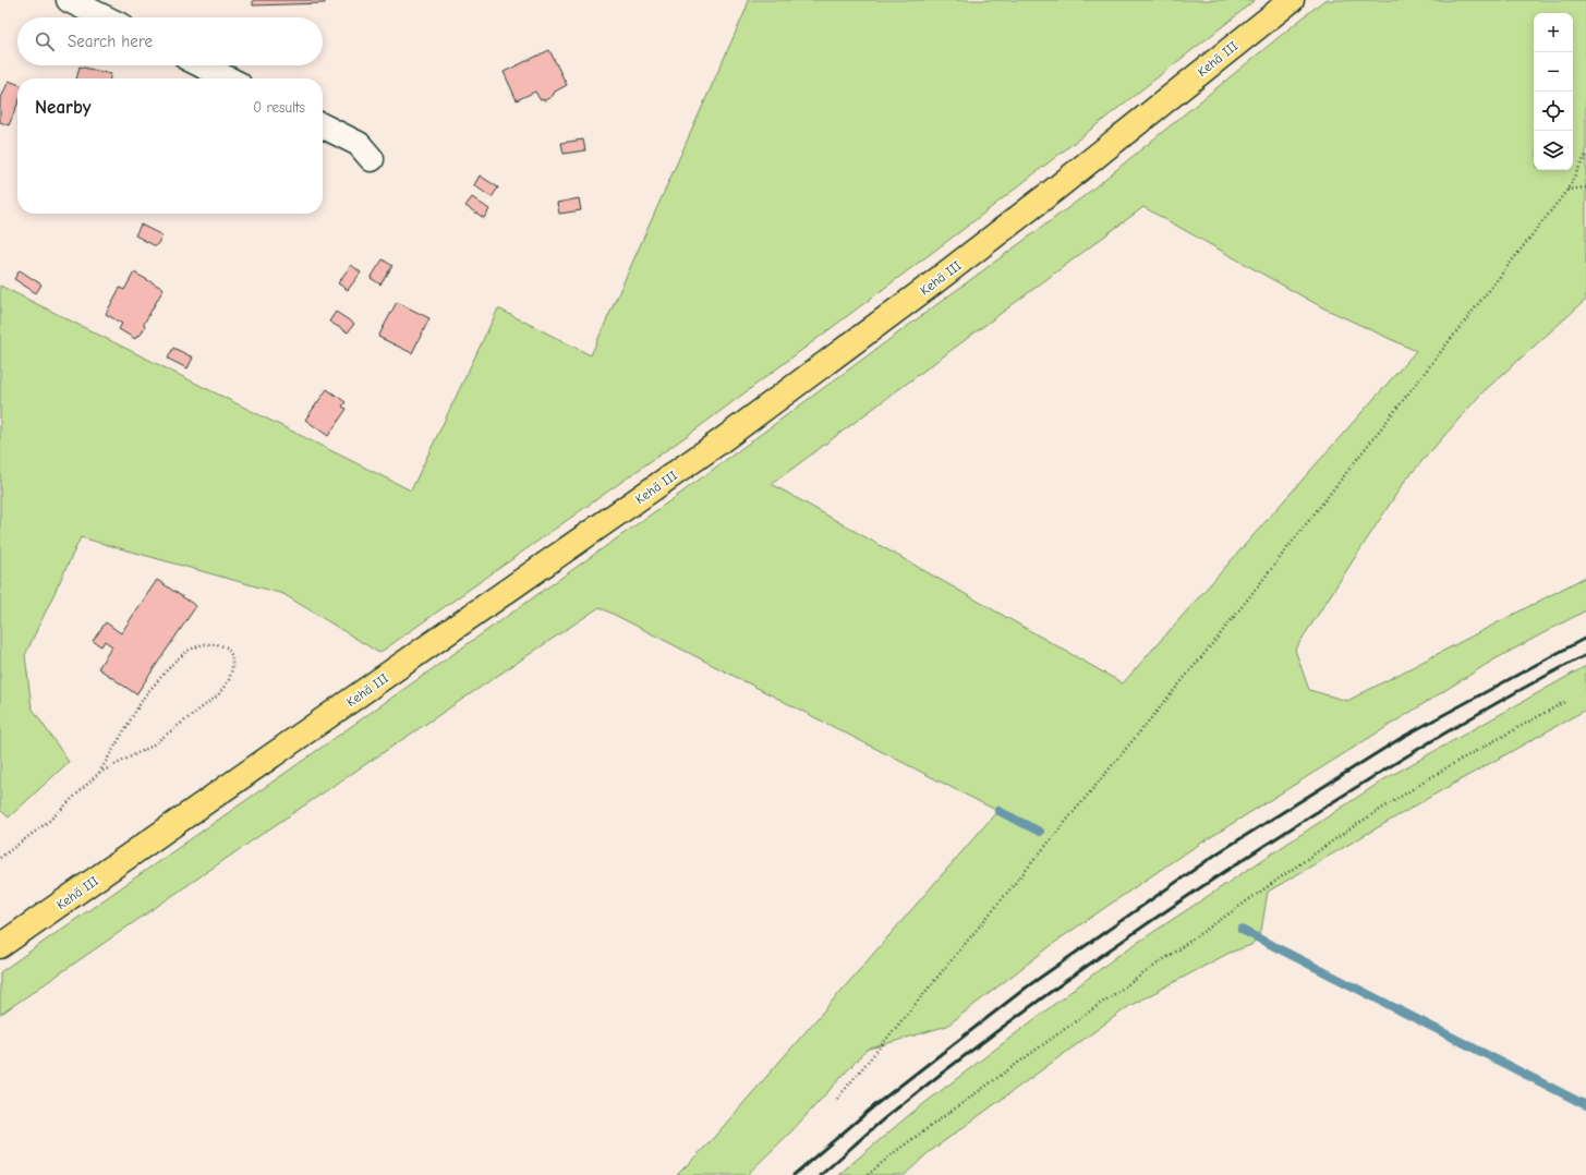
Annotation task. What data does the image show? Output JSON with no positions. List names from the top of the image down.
{
  "streets": {
    "highway": ["Kehä III"]
  },
  "page": {
    "map_buttons": ["+", "−"],
    "search": "Search here",
    "heading": ["Nearby", "0 results"]
  }
}
